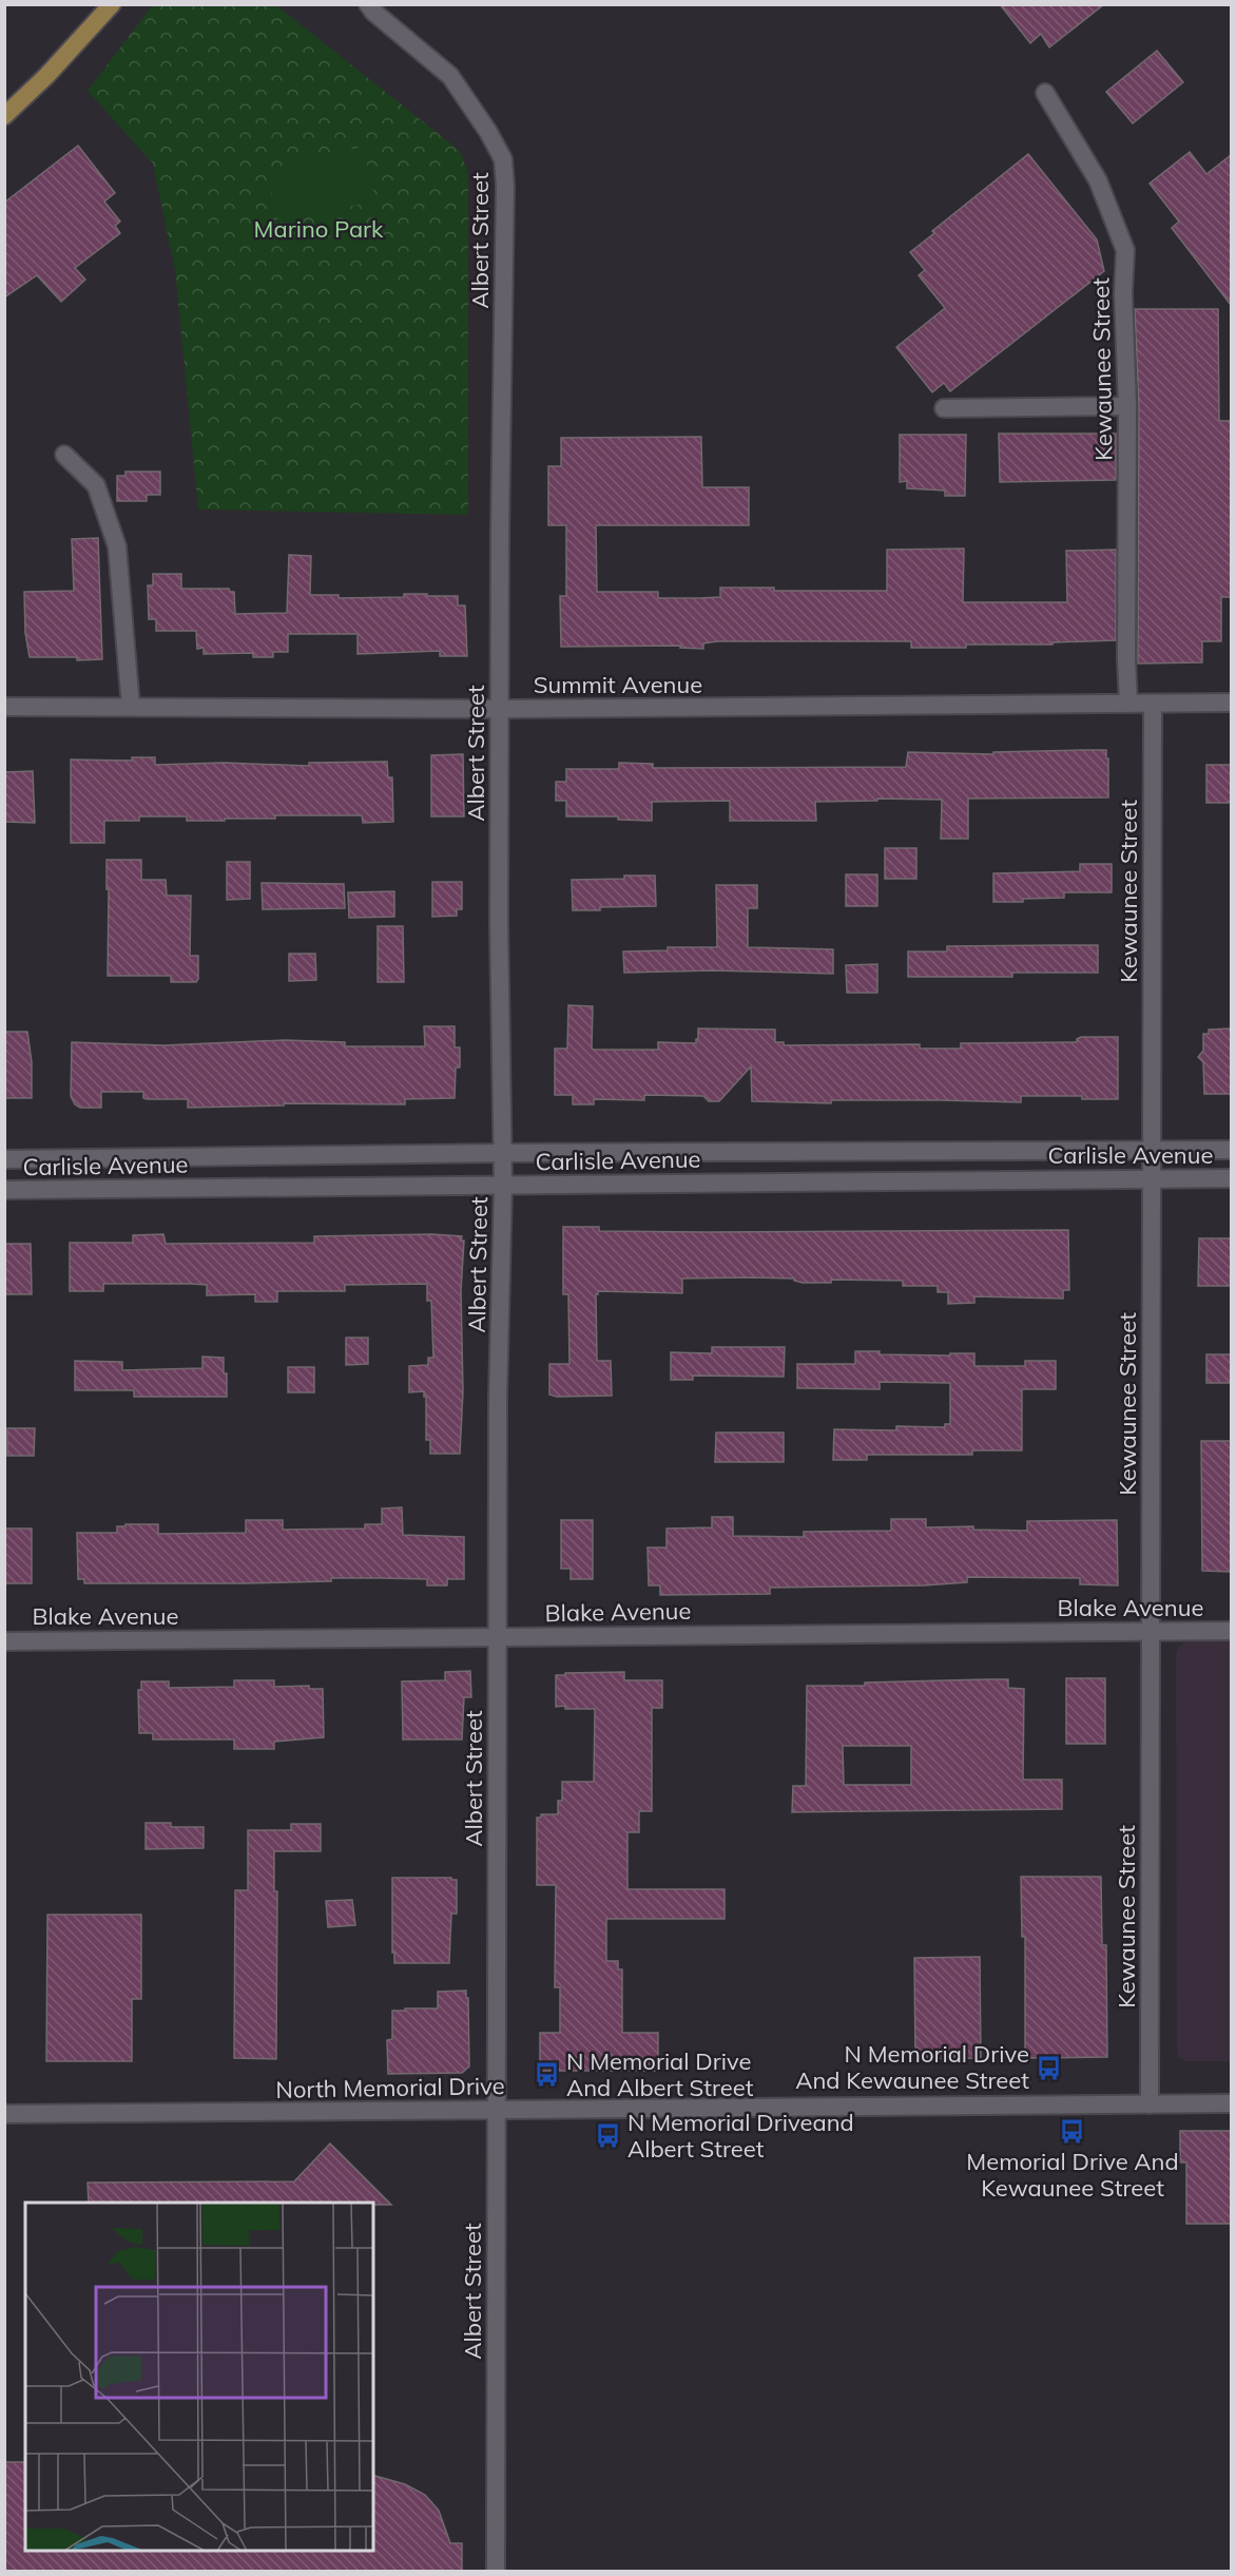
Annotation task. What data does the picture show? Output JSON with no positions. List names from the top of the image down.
{
  "streets": {
    "street": [
      "Albert Street",
      "Kewaunee Street",
      "Summit Avenue",
      "Carlisle Avenue",
      "Blake Avenue",
      "North Memorial Drive"
    ]
  },
  "crossings": [
    ["Albert Street", "Summit Avenue"],
    ["Albert Street", "Carlisle Avenue"],
    ["Albert Street", "Blake Avenue"],
    ["Albert Street", "North Memorial Drive"],
    ["Kewaunee Street", "Summit Avenue"],
    ["Kewaunee Street", "Carlisle Avenue"],
    ["Kewaunee Street", "Blake Avenue"],
    ["Kewaunee Street", "North Memorial Drive"]
  ],
  "parks": ["Marino Park"],
  "places": {
    "bus stop": [
      "N Memorial Drive And Kewaunee Street",
      "N Memorial Drive And Albert Street",
      "Memorial Drive And Kewaunee Street",
      "N Memorial Driveand Albert Street"
    ]
  }
}
